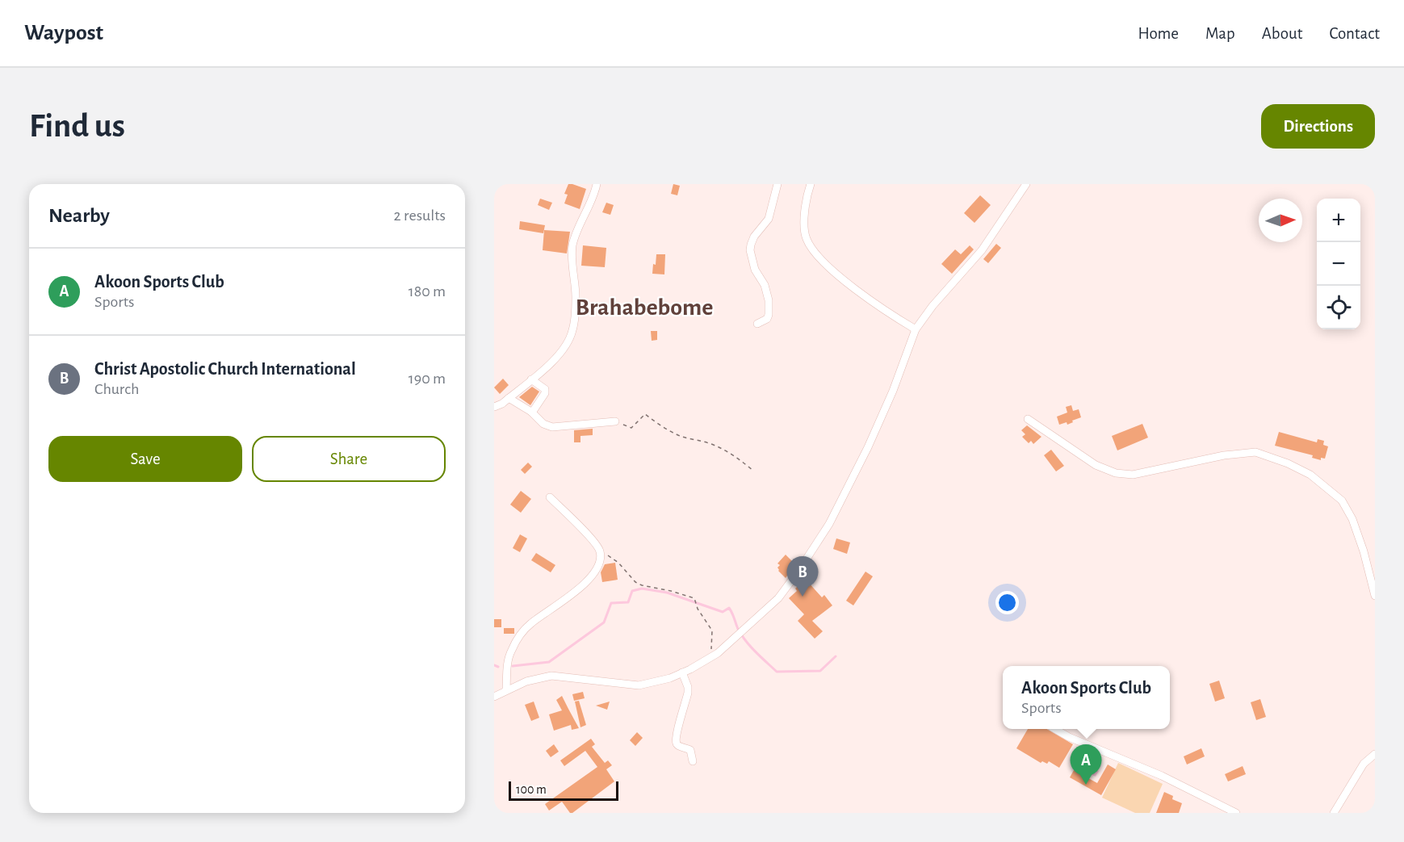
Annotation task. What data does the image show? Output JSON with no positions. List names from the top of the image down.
{
  "districts": ["Brahabebome"],
  "scale_bar": "100 m",
  "north": "right",
  "page": {
    "header": "Waypost",
    "nav": [
      "Home",
      "Map",
      "About",
      "Contact"
    ],
    "buttons": [
      "Directions",
      ["Save", "Share"]
    ],
    "title": "Find us",
    "heading": ["Nearby", "2 results"],
    "map_buttons": ["+", "−"],
    "list": [
      {
        "mark": "A",
        "name": "Akoon Sports Club",
        "note": "Sports",
        "value": "180 m"
      },
      {
        "mark": "B",
        "name": "Christ Apostolic Church International",
        "note": "Church",
        "value": "190 m"
      }
    ],
    "pins": ["B", "A"],
    "popup": ["Akoon Sports Club", "Sports"],
    "scale": "100 m"
  }
}
